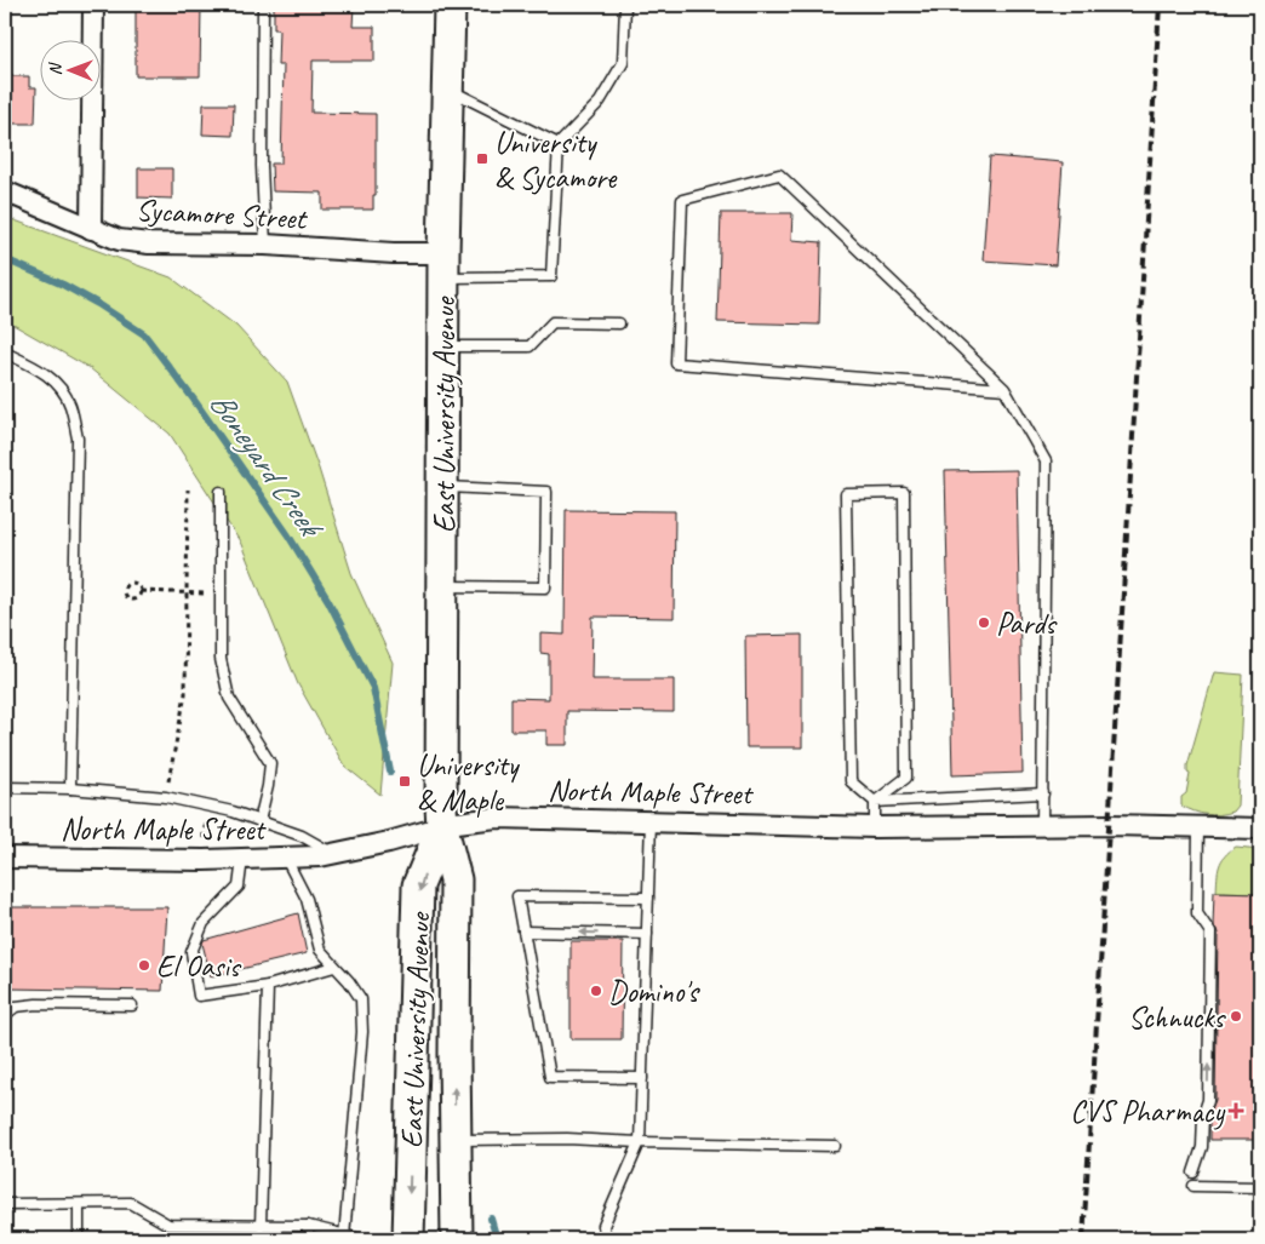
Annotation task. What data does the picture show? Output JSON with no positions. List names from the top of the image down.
{
  "streets": {
    "main road": ["East University Avenue"],
    "street": ["Sycamore Street", "North Maple Street"]
  },
  "crossings": [
    ["Sycamore Street", "East University Avenue"],
    ["East University Avenue", "North Maple Street"]
  ],
  "water": ["Boneyard Creek"],
  "places": {
    "transit": ["University & Sycamore", "University & Maple"],
    "other": [
      "Pards",
      "El Oasis",
      "Domino's",
      "Schnucks"
    ],
    "health": ["CVS Pharmacy"]
  },
  "north": "left"
}
